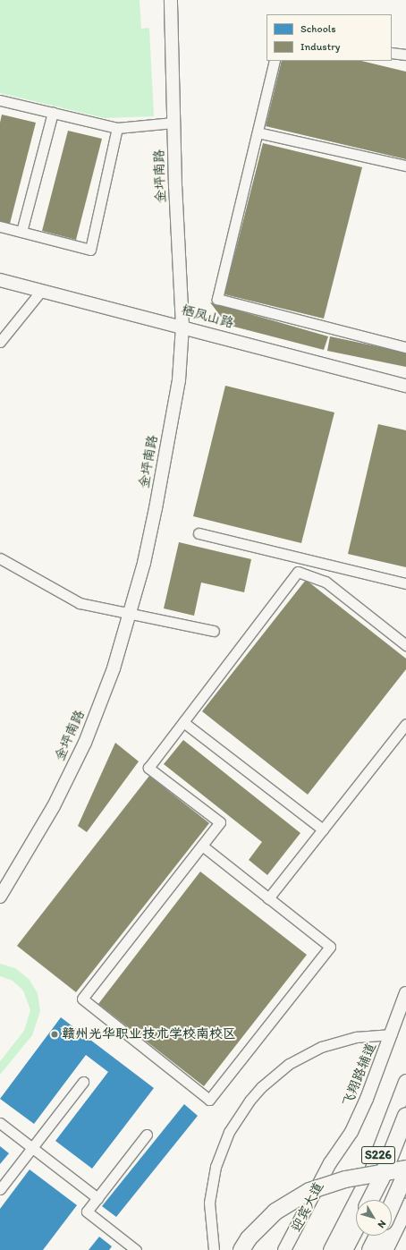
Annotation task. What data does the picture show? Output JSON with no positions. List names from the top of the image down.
{
  "streets": {
    "main road": ["S226"],
    "street": [
      "金坪南路",
      "栖凤山路",
      "飞翔路辅道",
      "迎宾大道"
    ]
  },
  "crossings": [
    ["金坪南路", "栖凤山路"],
    ["飞翔路辅道", "迎宾大道"]
  ],
  "places": ["赣州光华职业技术学校南校区"],
  "legend": ["Schools", "Industry"],
  "north": "bottom right"
}
